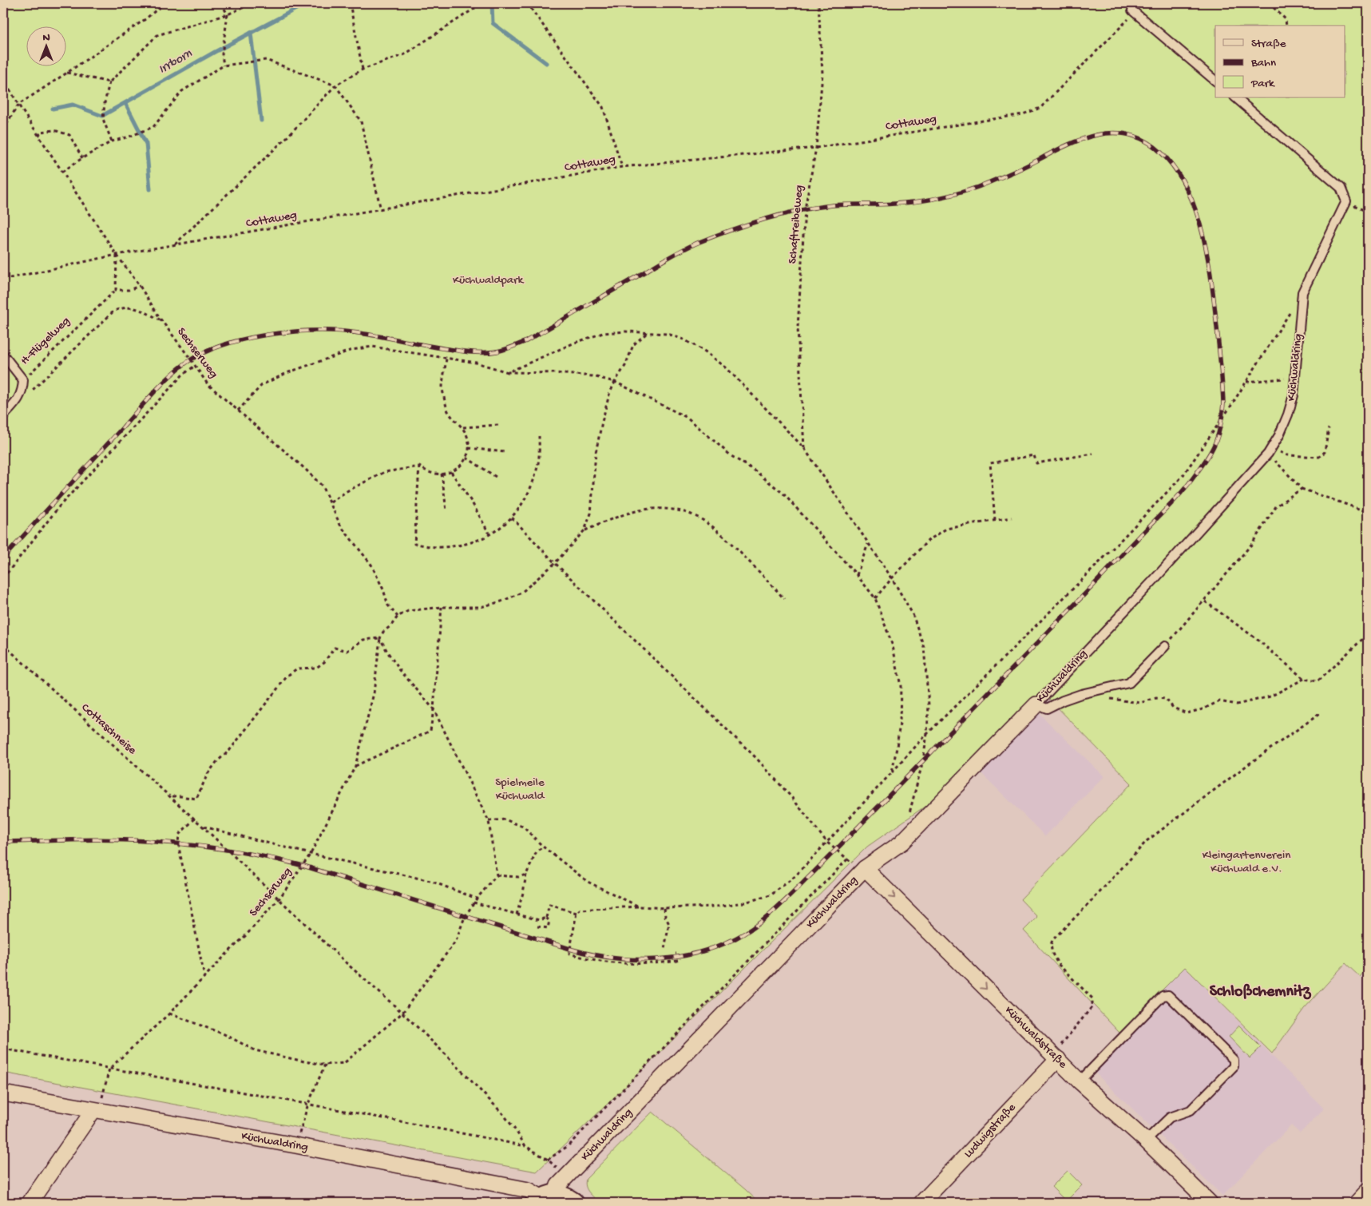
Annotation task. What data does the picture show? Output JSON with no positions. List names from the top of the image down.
{
  "streets": {
    "street": ["Küchwaldring", "Küchwaldstraße", "Ludwigstraße"],
    "lane": ["H-Flügelweg"],
    "path": [
      "Cottaweg",
      "Schaftreibeweg",
      "Sechserweg",
      "Cottaschneise"
    ]
  },
  "crossings": [
    ["Cottaweg", "Schaftreibeweg"],
    ["Cottaweg", "Sechserweg"],
    ["Sechserweg", "Cottaschneise"],
    ["Küchwaldring", "Küchwaldstraße"],
    ["Küchwaldstraße", "Ludwigstraße"]
  ],
  "one_way": ["Küchwaldstraße"],
  "districts": ["Schloßchemnitz"],
  "water": ["Irrborn"],
  "parks": ["Küchwaldpark", "Spielmeile Küchwald", "Kleingartenverein Küchwald e.V."],
  "legend": ["Straße", "Bahn", "Park"],
  "north": "top"
}
